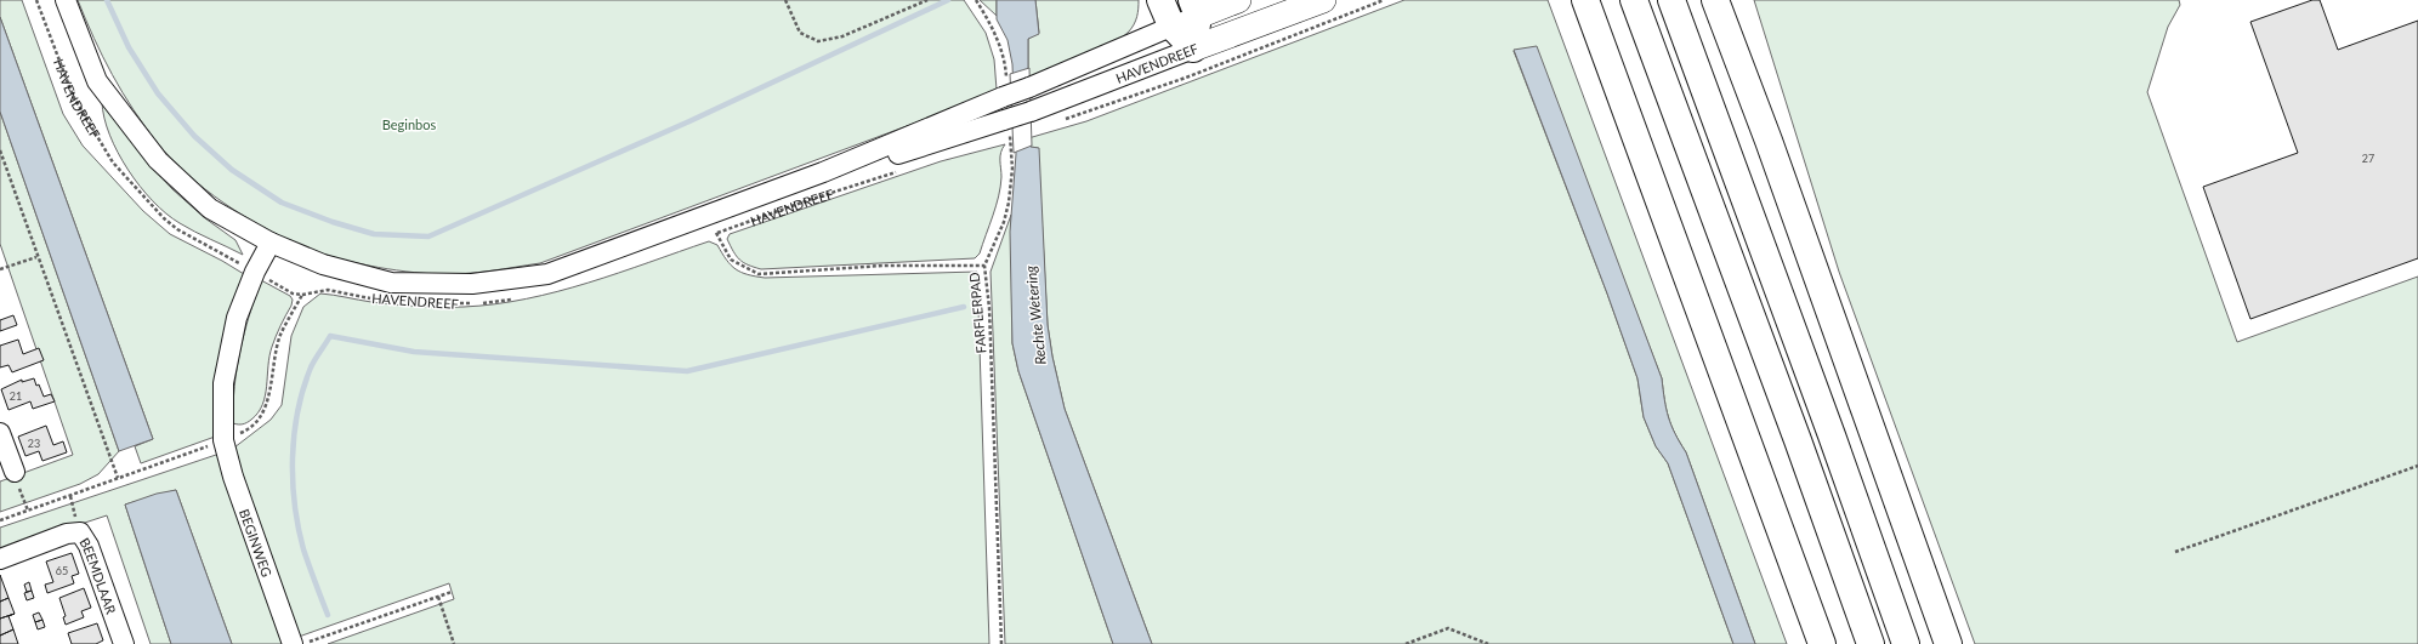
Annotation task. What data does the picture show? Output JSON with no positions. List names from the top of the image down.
{
  "streets": {
    "main road": ["HAVENDREEF"],
    "street": ["BEGINWEG", "BEEMDLAAR"],
    "path": ["FARFLERPAD"]
  },
  "crossings": [
    ["HAVENDREEF", "FARFLERPAD"],
    ["HAVENDREEF", "BEGINWEG"]
  ],
  "water": ["Rechte Wetering"],
  "parks": ["Beginbos"],
  "house_numbers": [
    "27",
    "21",
    "23",
    "65"
  ]
}
